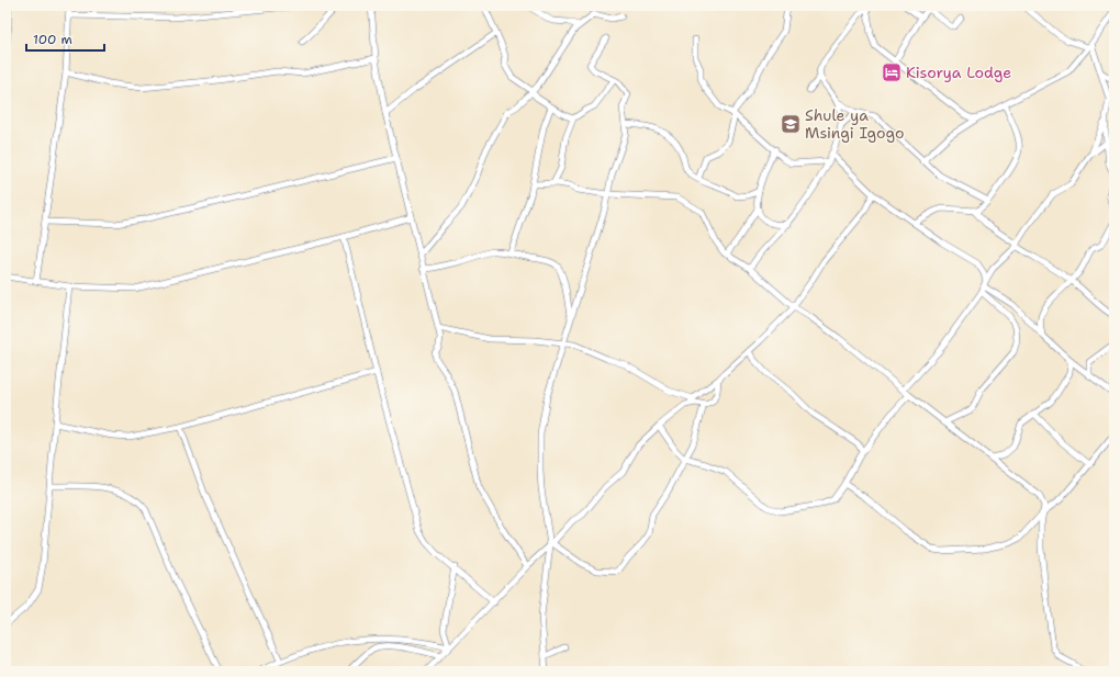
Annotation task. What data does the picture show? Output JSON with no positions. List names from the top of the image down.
{
  "places": {
    "hotel": ["Kisorya Lodge"],
    "school or university": ["Shule ya Msingi Igogo"]
  },
  "scale_bar": "100 m"
}
